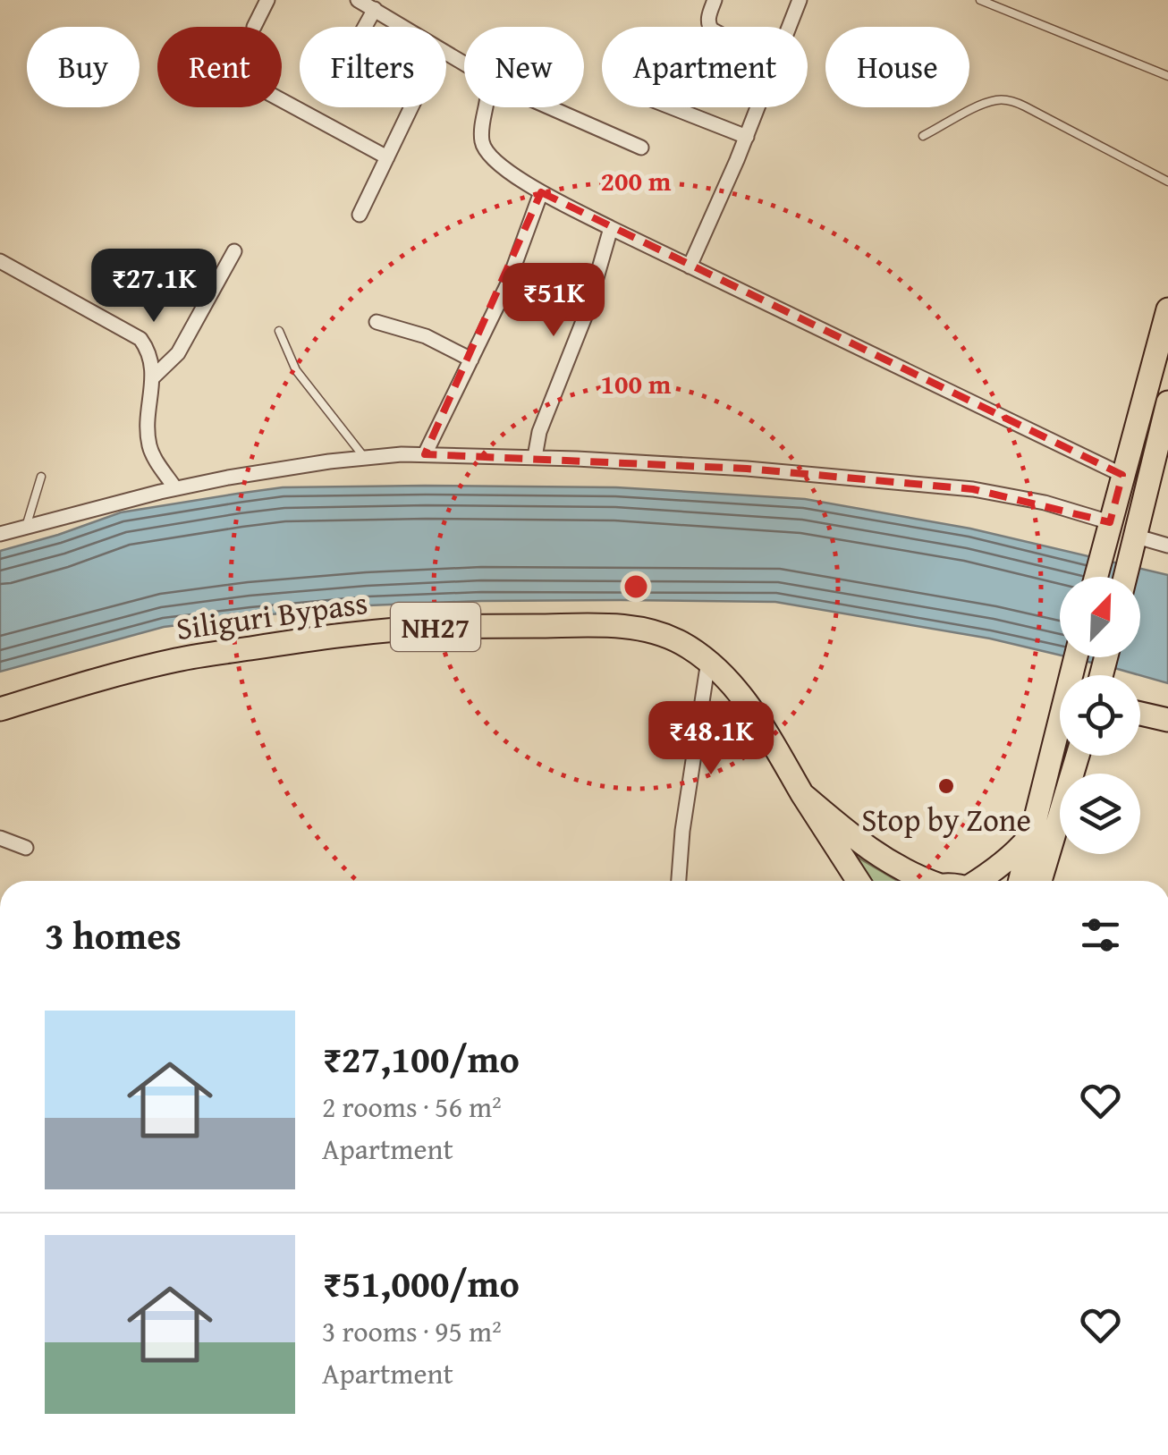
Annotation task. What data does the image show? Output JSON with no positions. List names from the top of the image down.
{
  "streets": {
    "main road": ["Siliguri Bypass", "NH27"]
  },
  "crossings": [
    ["Siliguri Bypass", "NH27"]
  ],
  "places": ["Stop by Zone"],
  "north": "top right",
  "page": {
    "chip": [
      "Buy",
      "Rent",
      "Filters",
      "New",
      "Apartment",
      "House"
    ],
    "price": ["₹27.1K", "₹51K", "₹48.1K"],
    "heading": "3 homes",
    "list": [
      {
        "name": "₹27,100/mo",
        "note": "2 rooms · 56 m² · Apartment"
      },
      {
        "name": "₹51,000/mo",
        "note": "3 rooms · 95 m² · Apartment"
      }
    ]
  },
  "rings": ["200 m", "100 m"]
}
